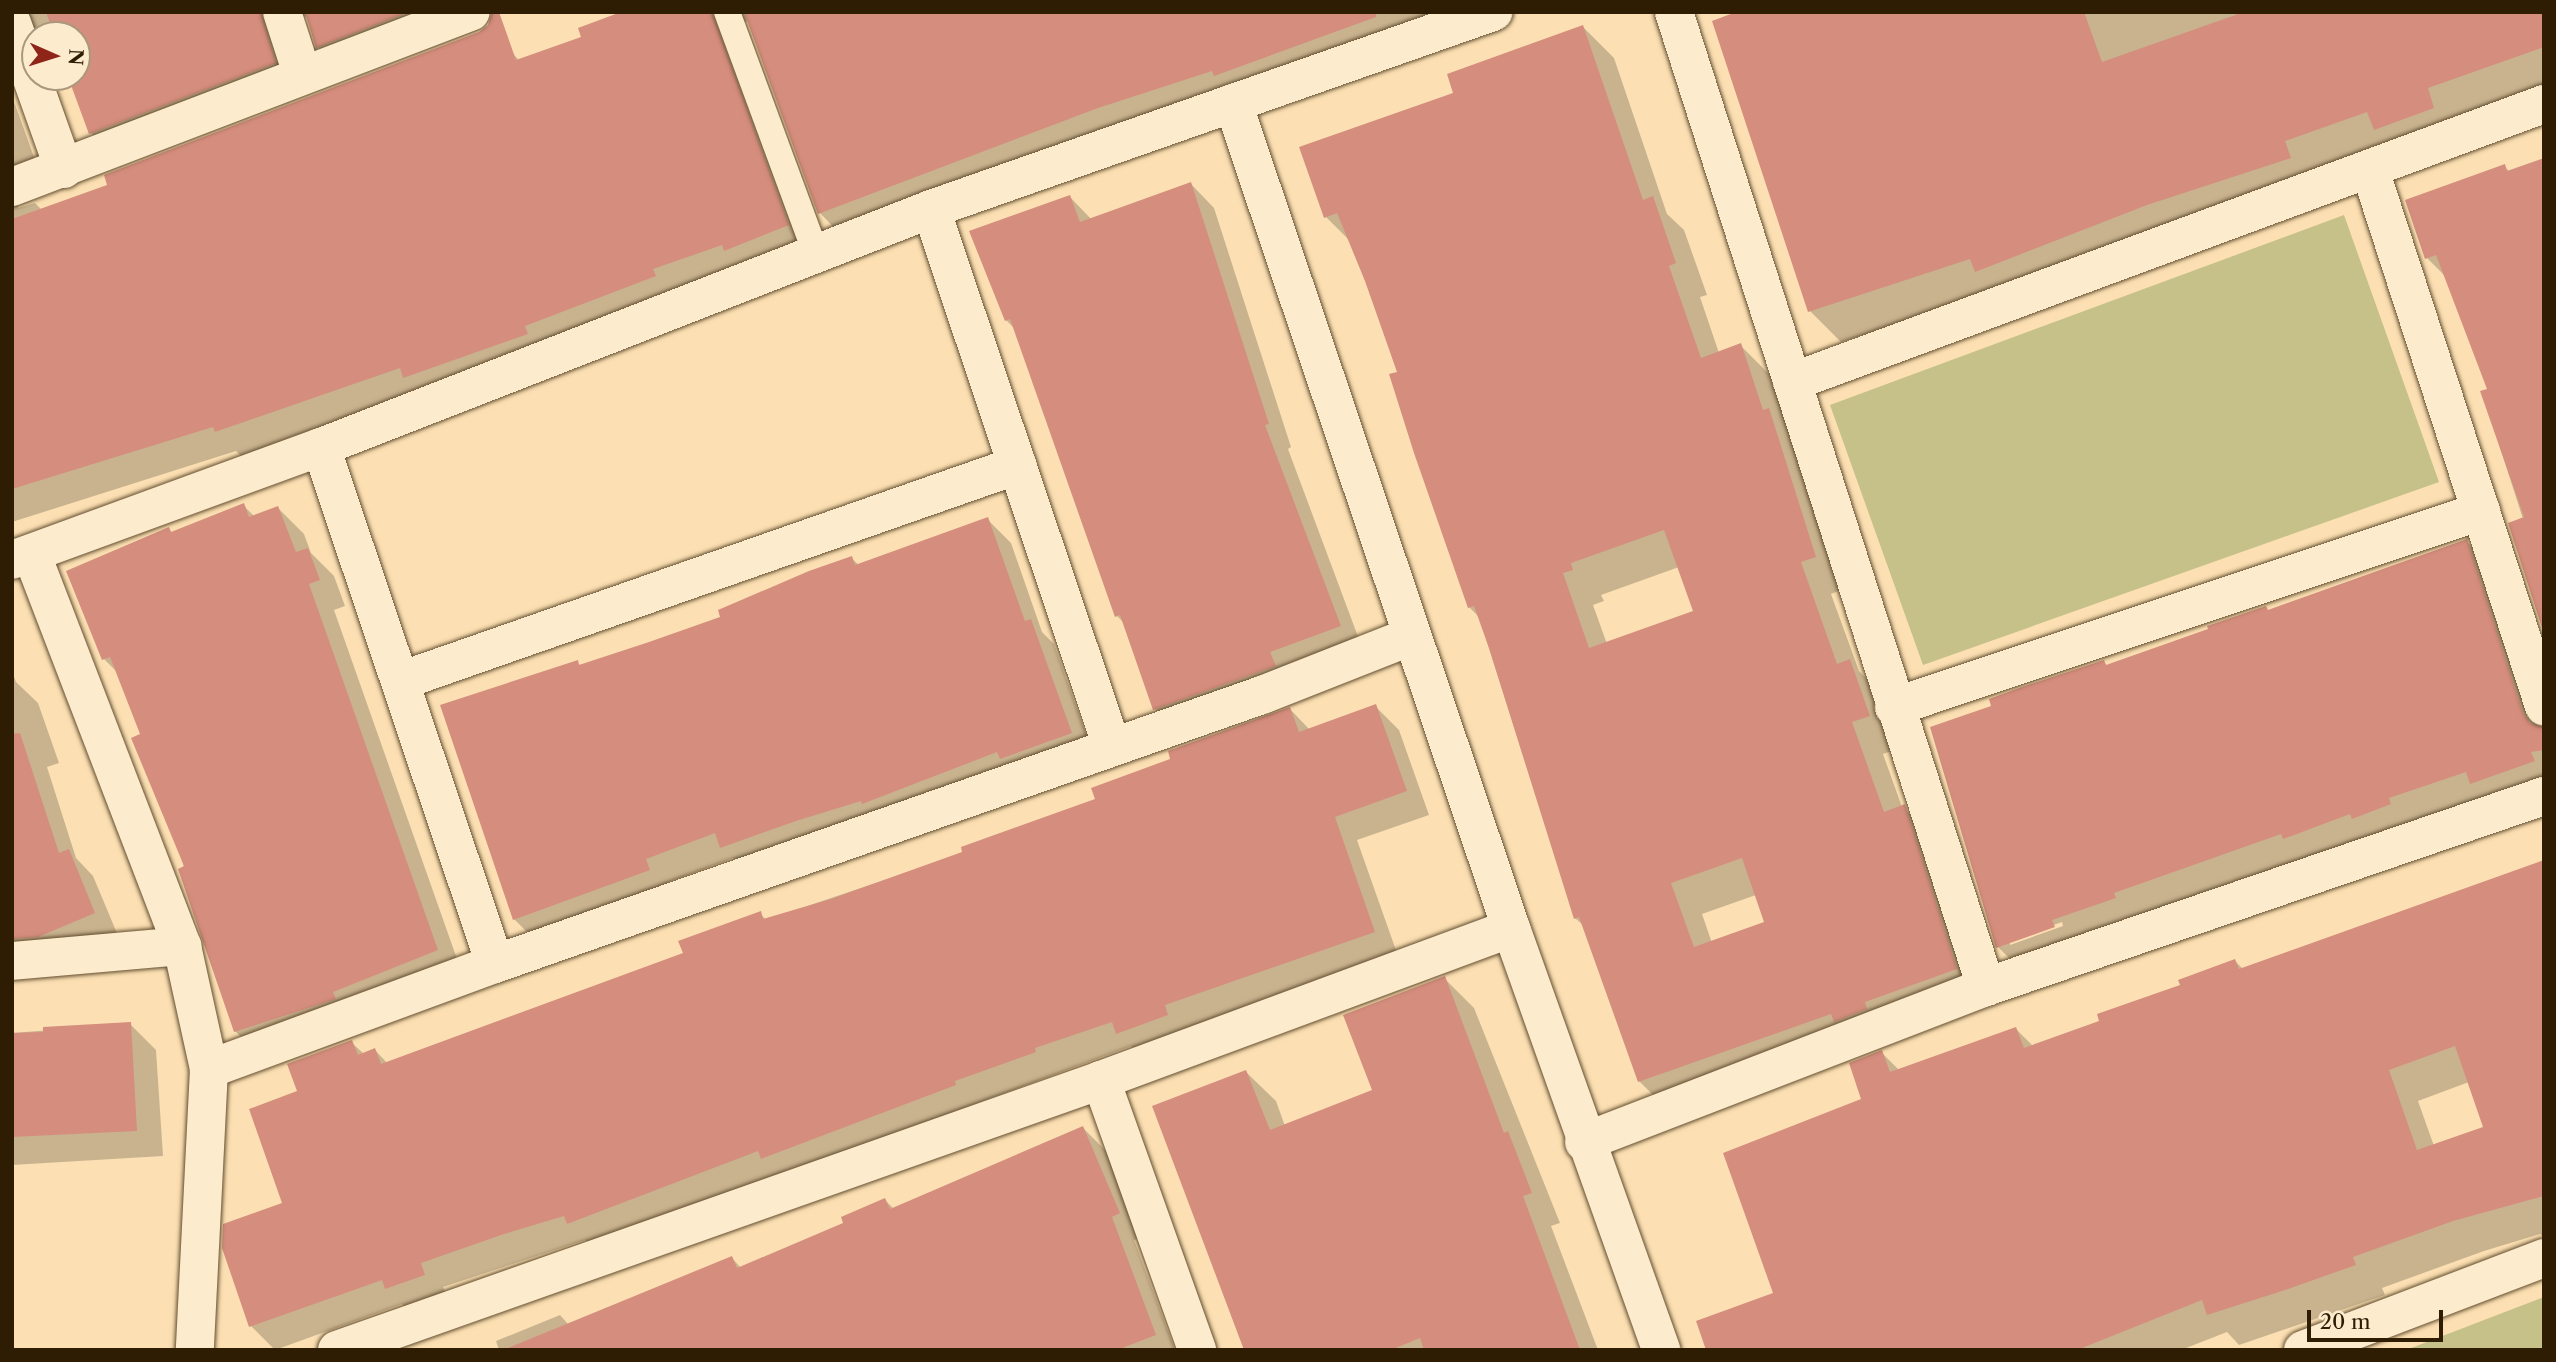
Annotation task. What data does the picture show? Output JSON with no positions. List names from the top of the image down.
{
  "scale_bar": "20 m",
  "north": "right"
}
